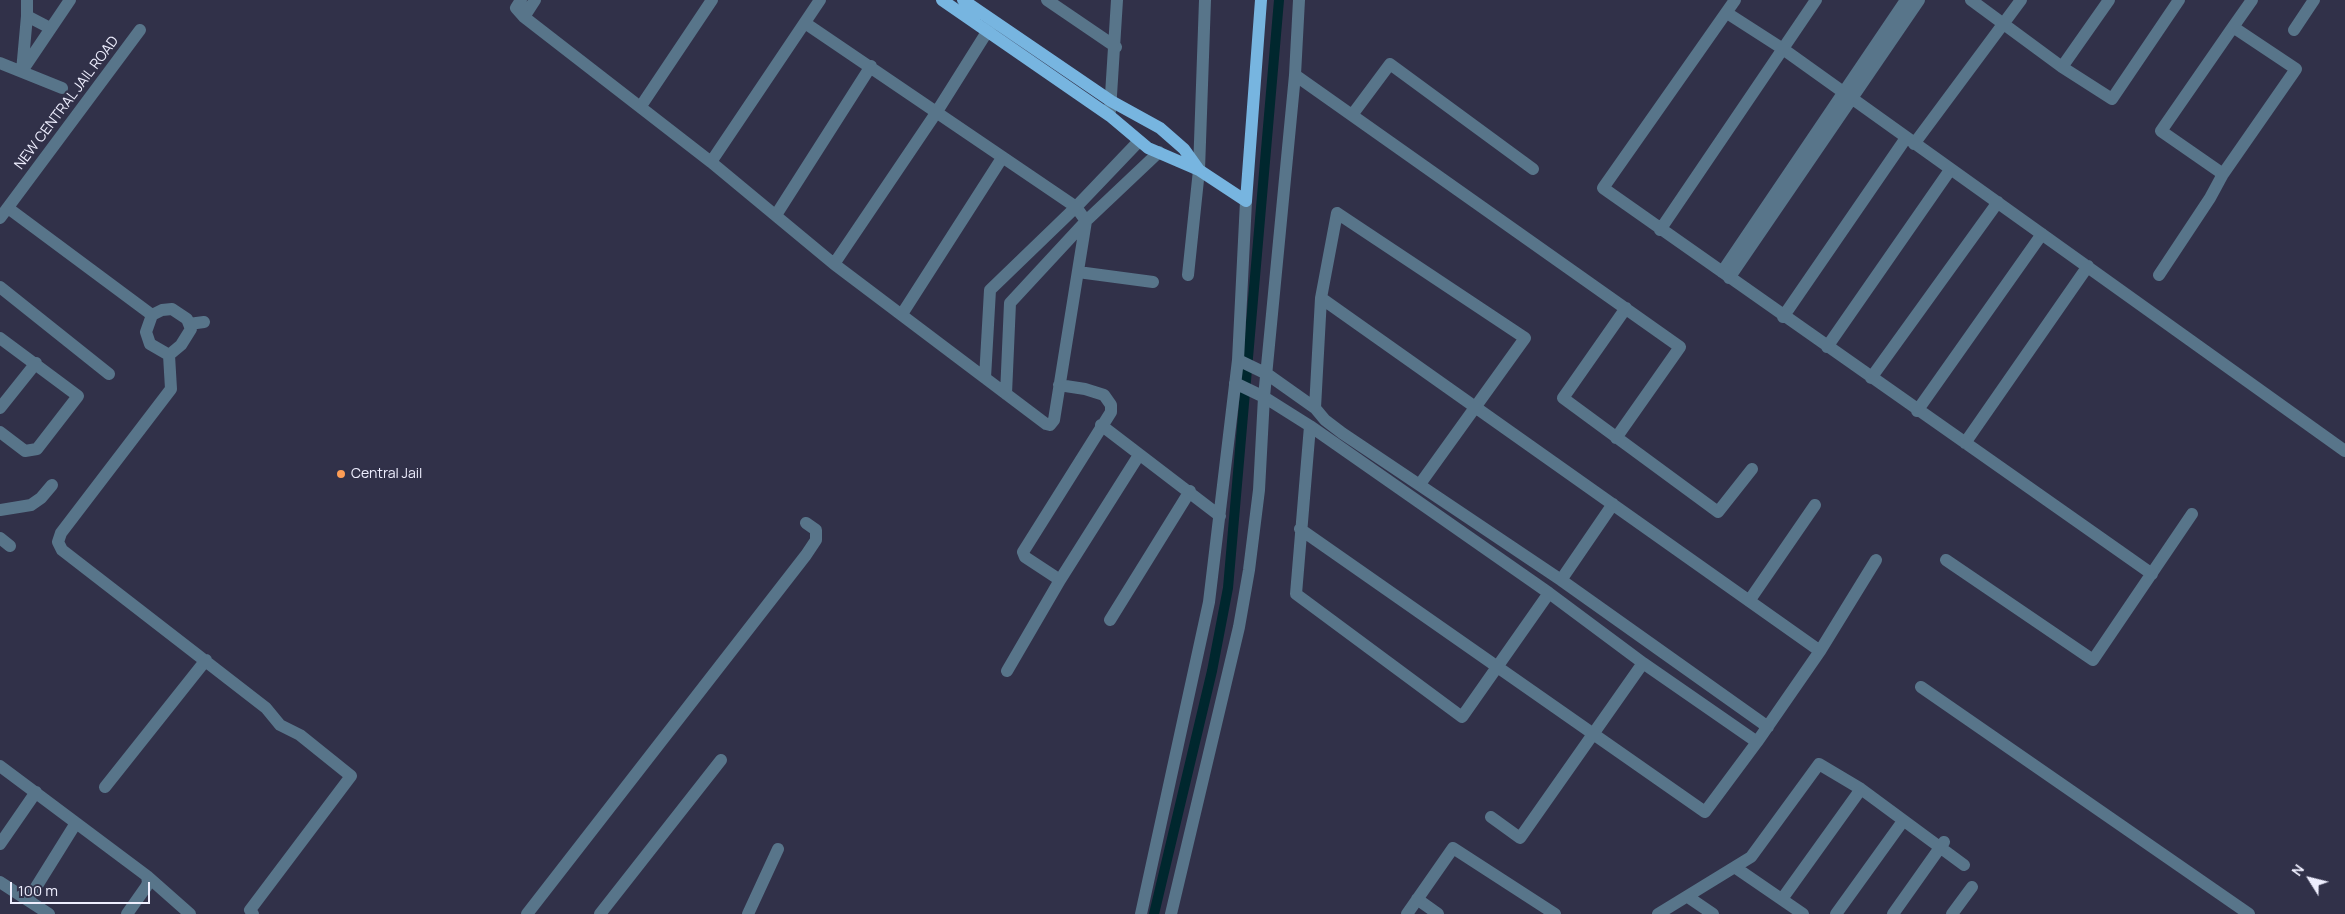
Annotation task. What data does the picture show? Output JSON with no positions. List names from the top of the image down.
{
  "streets": {
    "street": ["NEW CENTRAL JAIL ROAD"]
  },
  "places": ["Central Jail"],
  "scale_bar": "100 m",
  "north": "top left"
}
